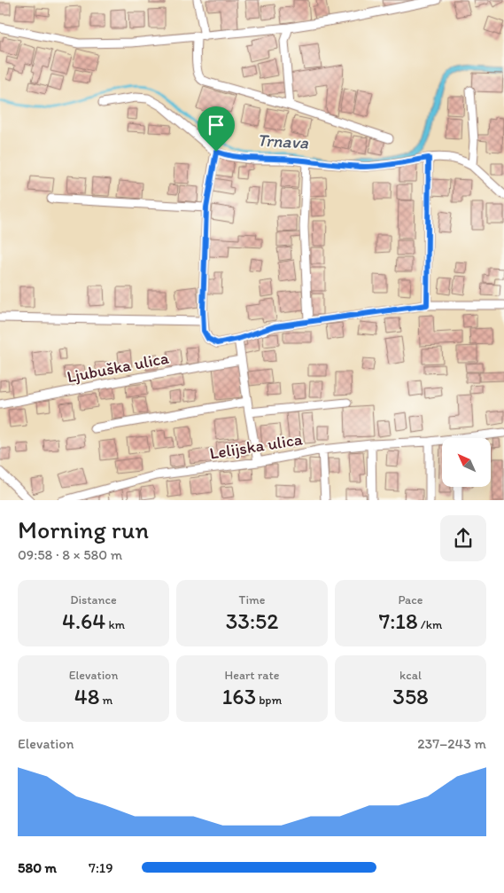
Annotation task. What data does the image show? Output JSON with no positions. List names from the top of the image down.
{
  "streets": {
    "street": ["Ljubuška ulica", "Lelijska ulica"]
  },
  "water": ["Trnava"],
  "north": "top left",
  "page": {
    "heading": ["Morning run", "09:58 · 8 × 580 m"],
    "stats": [
      ["Distance", "4.64 km"],
      ["Time", "33:52"],
      ["Pace", "7:18 /km"],
      ["Elevation", "48 m"],
      ["Heart rate", "163 bpm"],
      ["kcal", "358"]
    ],
    "chart": ["Elevation", "237–243 m"],
    "list": [
      {
        "name": "580 m",
        "note": "7:19"
      }
    ]
  }
}
